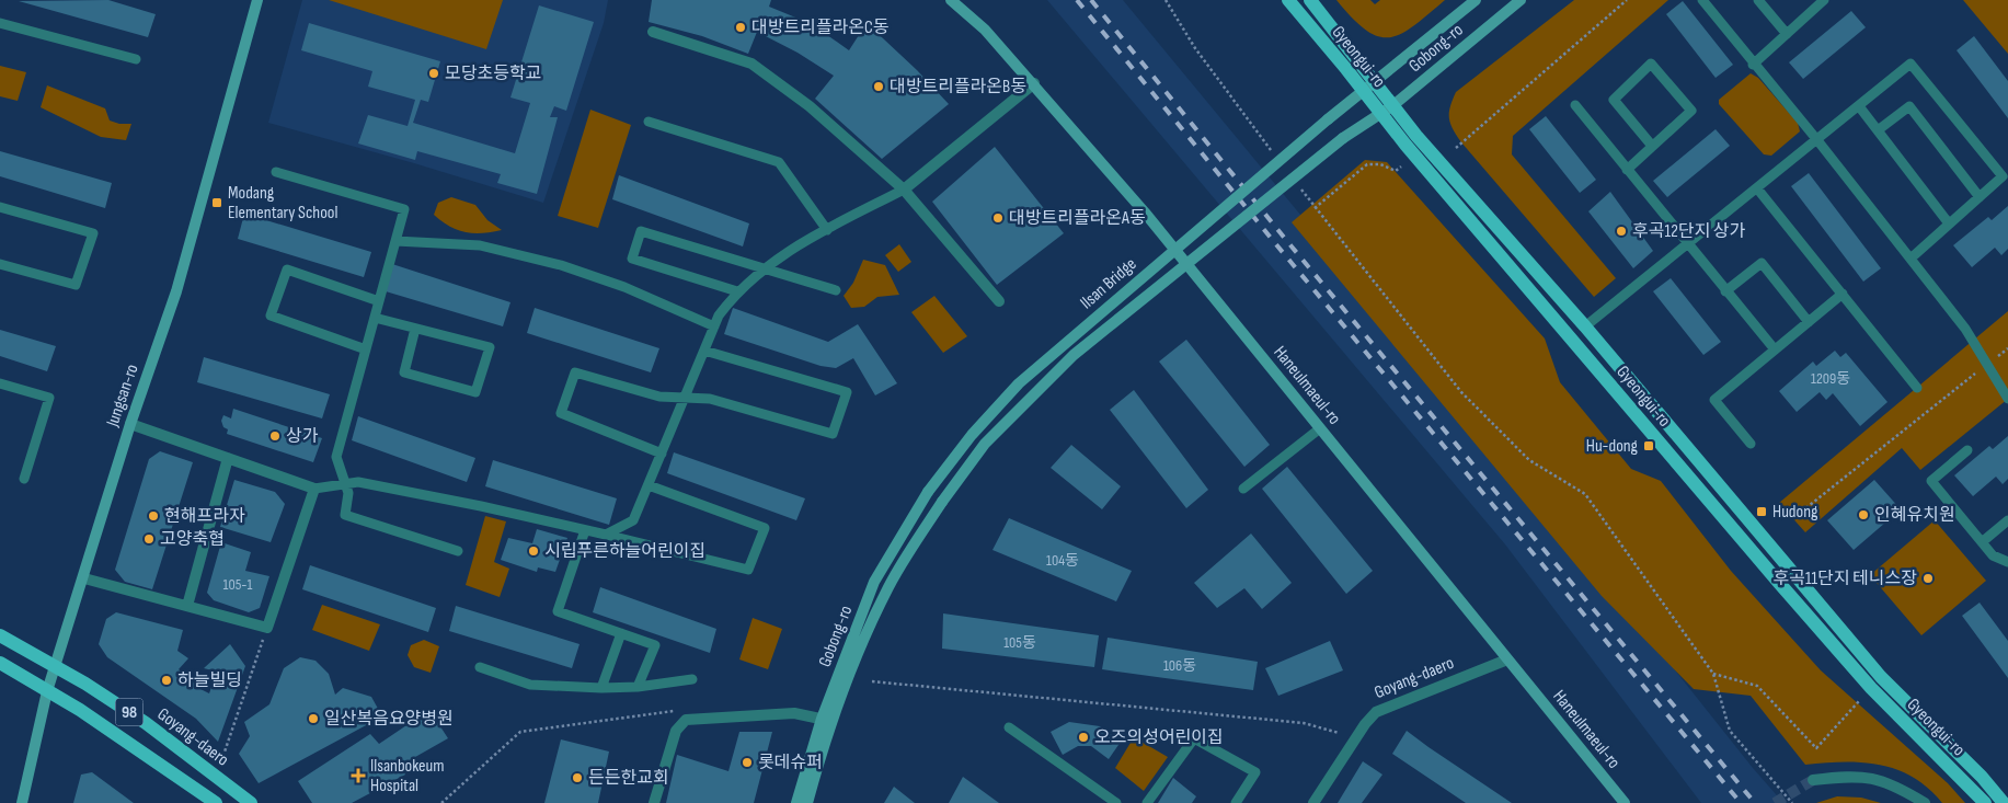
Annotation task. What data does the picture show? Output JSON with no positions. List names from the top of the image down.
{
  "streets": {
    "main road": [
      "Gobong-ro",
      "Gyeongui-ro",
      "Ilsan Bridge",
      "Haneulmaeul-ro",
      "Jungsan-ro",
      "Goyang-daero",
      "98"
    ]
  },
  "crossings": [
    ["Gobong-ro", "Gyeongui-ro"],
    ["Gobong-ro", "Ilsan Bridge"],
    ["Haneulmaeul-ro", "Goyang-daero"],
    ["Jungsan-ro", "Goyang-daero"]
  ],
  "places": {
    "other": [
      "대방트리플라온C동",
      "모당초등학교",
      "대방트리플라온B동",
      "대방트리플라온A동",
      "후곡12단지 상가",
      "상가",
      "인혜유치원",
      "현해프라자",
      "고양축협",
      "시립푸른하늘어린이집",
      "후곡11단지 테니스장",
      "하늘빌딩",
      "일산복음요양병원",
      "오즈의성어린이집",
      "롯데슈퍼",
      "든든한교회"
    ],
    "transit": ["Modang Elementary School", "Hu-dong", "Hudong"],
    "health": ["Ilsanbokeum Hospital"]
  },
  "house_numbers": [
    "1209동",
    "104동",
    "105-1",
    "105동",
    "106동"
  ]
}
